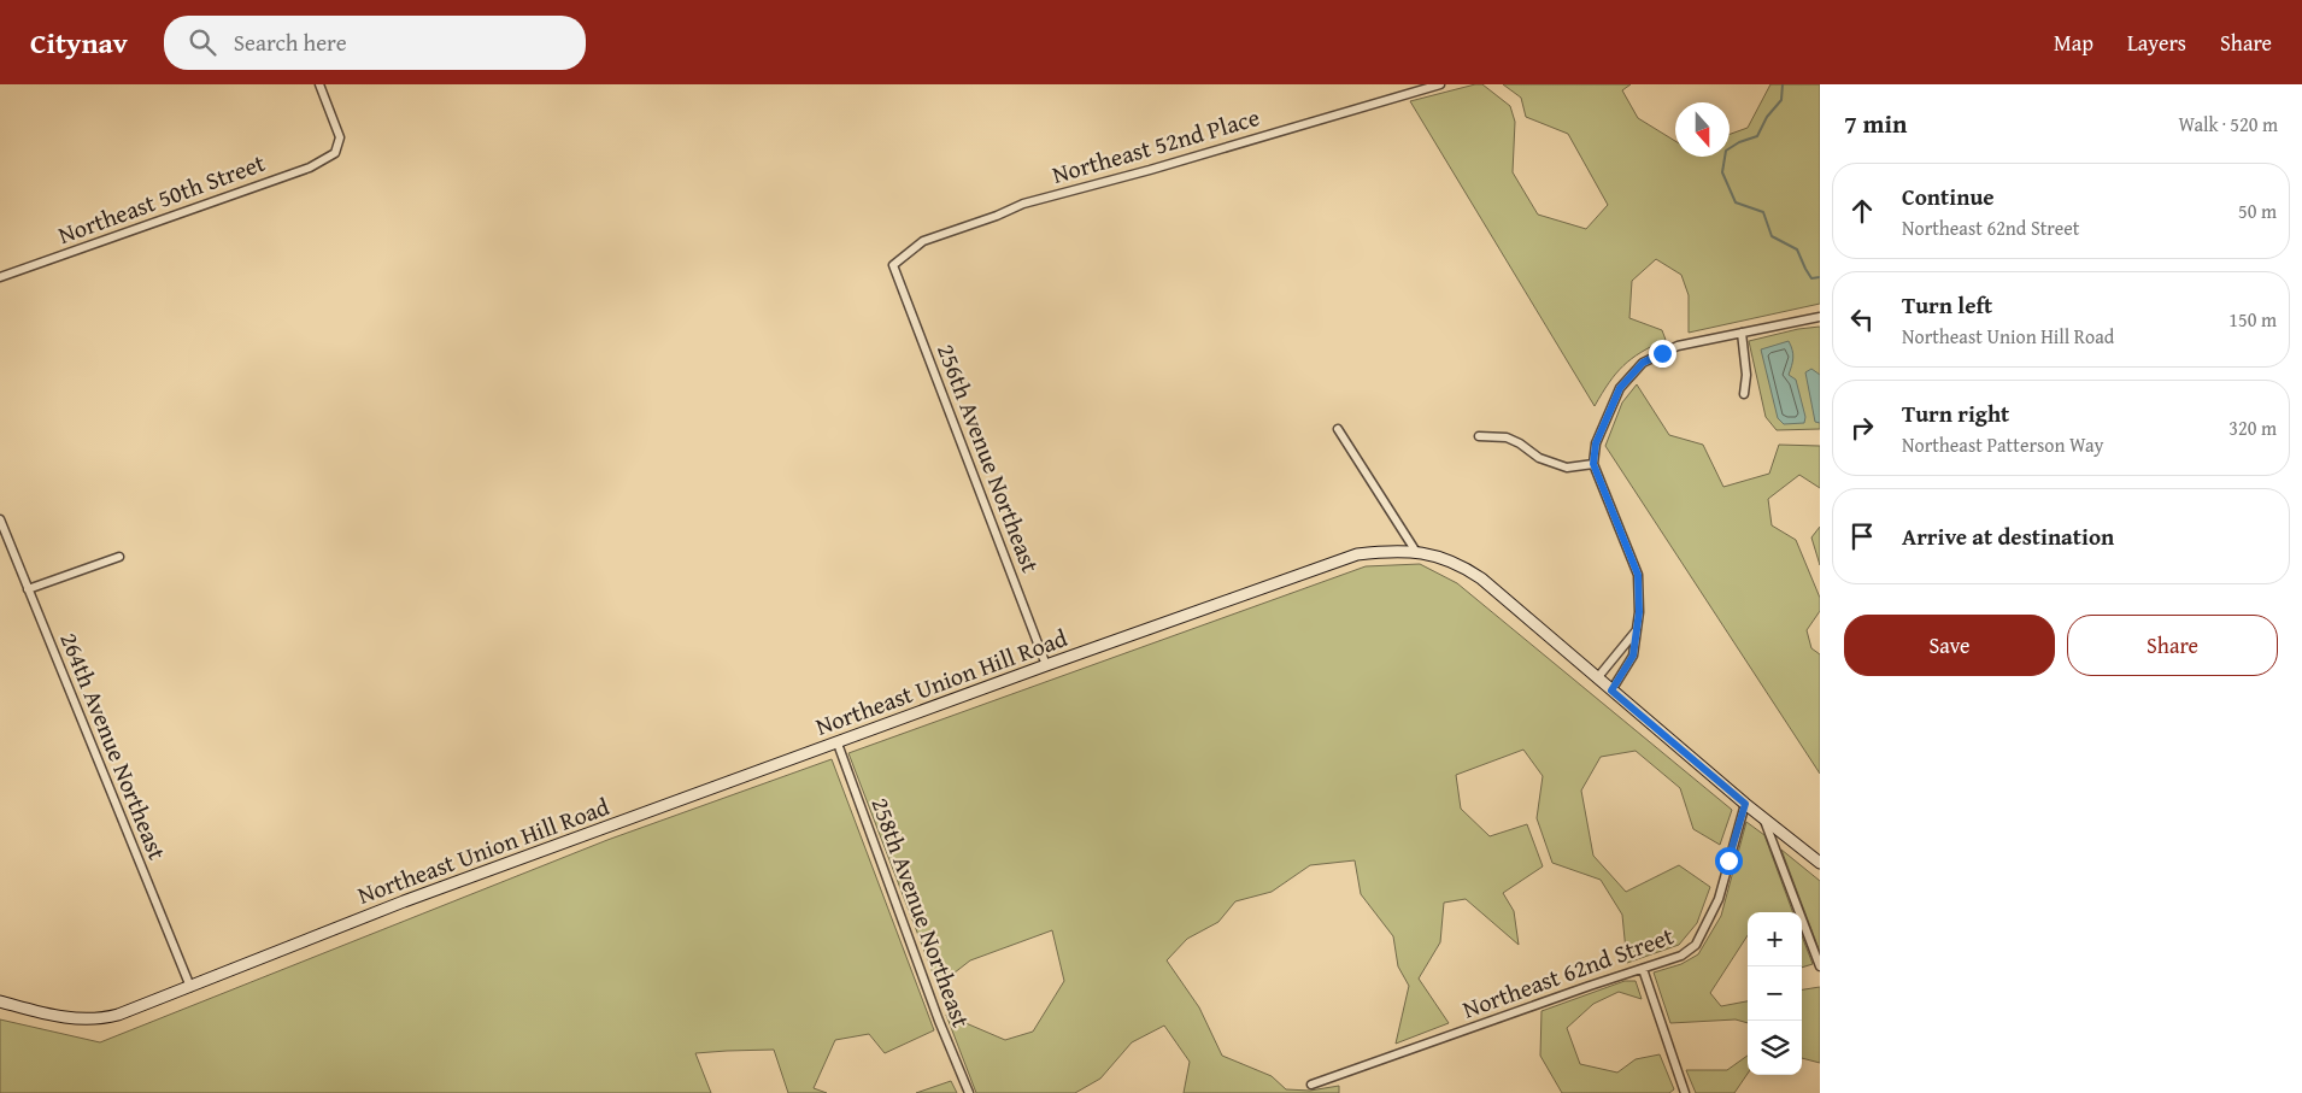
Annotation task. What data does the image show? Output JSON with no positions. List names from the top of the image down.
{
  "streets": {
    "street": [
      "Northeast 52nd Place",
      "Northeast 50th Street",
      "256th Avenue Northeast",
      "Northeast Union Hill Road",
      "264th Avenue Northeast",
      "258th Avenue Northeast",
      "Northeast 62nd Street"
    ]
  },
  "crossings": [
    ["Northeast 52nd Place", "256th Avenue Northeast"],
    ["256th Avenue Northeast", "Northeast Union Hill Road"],
    ["Northeast Union Hill Road", "264th Avenue Northeast"],
    ["Northeast Union Hill Road", "258th Avenue Northeast"],
    ["Northeast Union Hill Road", "Northeast 62nd Street"]
  ],
  "north": "bottom",
  "page": {
    "header": "Citynav",
    "search": "Search here",
    "nav": ["Map", "Layers", "Share"],
    "heading": ["7 min", "Walk · 520 m"],
    "list": [
      ["Continue", "Northeast 62nd Street", "50 m"],
      ["Turn left", "Northeast Union Hill Road", "150 m"],
      ["Turn right", "Northeast Patterson Way", "320 m"],
      "Arrive at destination"
    ],
    "buttons": ["Save", "Share"],
    "map_buttons": ["+", "−"]
  }
}
